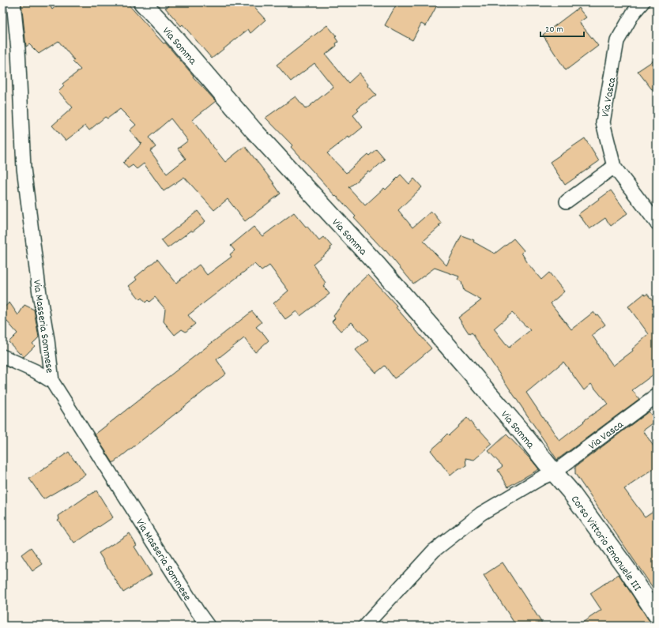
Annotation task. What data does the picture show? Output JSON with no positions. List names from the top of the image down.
{
  "streets": {
    "street": [
      "Via Somma",
      "Via Vasca",
      "Via Masseria Sommese",
      "Corso Vittorio Emanuele III"
    ]
  },
  "crossings": [
    ["Via Somma", "Via Vasca"],
    ["Via Somma", "Corso Vittorio Emanuele III"],
    ["Via Vasca", "Corso Vittorio Emanuele III"]
  ],
  "scale_bar": "20 m"
}
